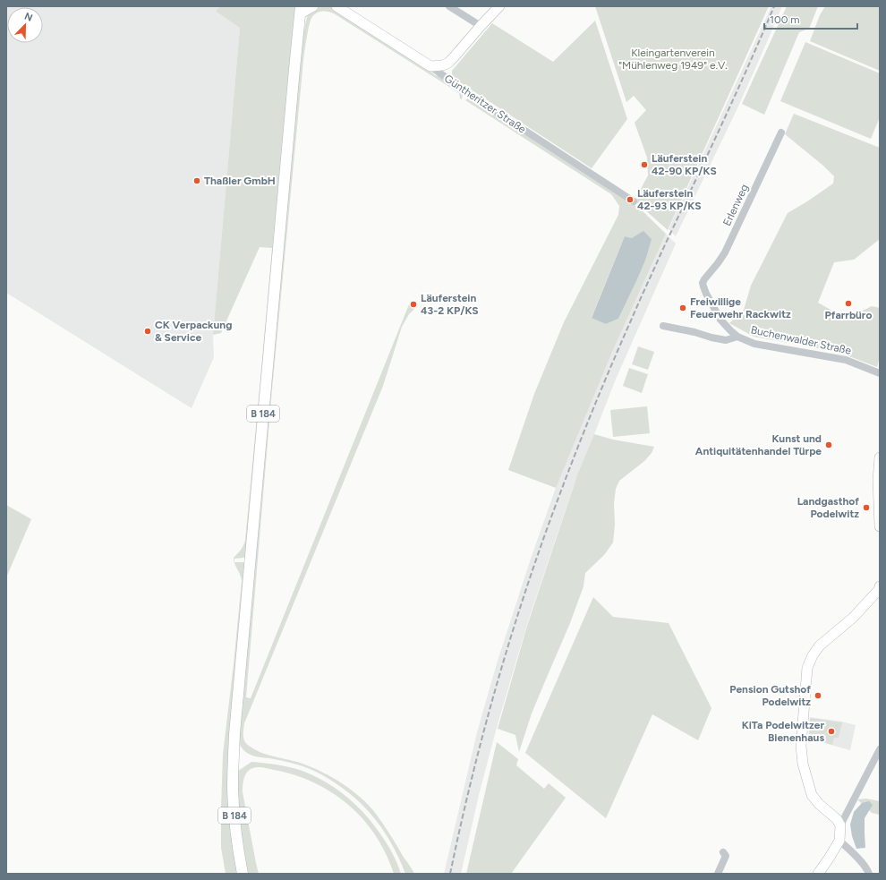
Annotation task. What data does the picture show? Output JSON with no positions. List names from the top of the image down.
{
  "streets": {
    "main road": ["B 184"],
    "street": ["Güntheritzer Straße", "Erlenweg", "Buchenwalder Straße"]
  },
  "crossings": [
    ["Erlenweg", "Buchenwalder Straße"]
  ],
  "parks": ["Kleingartenverein \"Mühlenweg 1949\" e.V."],
  "places": [
    "Läuferstein 42-90 KP/KS",
    "Thaßler GmbH",
    "Läuferstein 42-93 KP/KS",
    "Pfarrbüro",
    "Läuferstein 43-2 KP/KS",
    "Freiwillige Feuerwehr Rackwitz",
    "CK Verpackung & Service",
    "Kunst und Antiquitätenhandel Türpe",
    "Landgasthof Podelwitz",
    "Pension Gutshof Podelwitz",
    "KiTa Podelwitzer Bienenhaus"
  ],
  "scale_bar": "100 m",
  "north": "top right"
}
